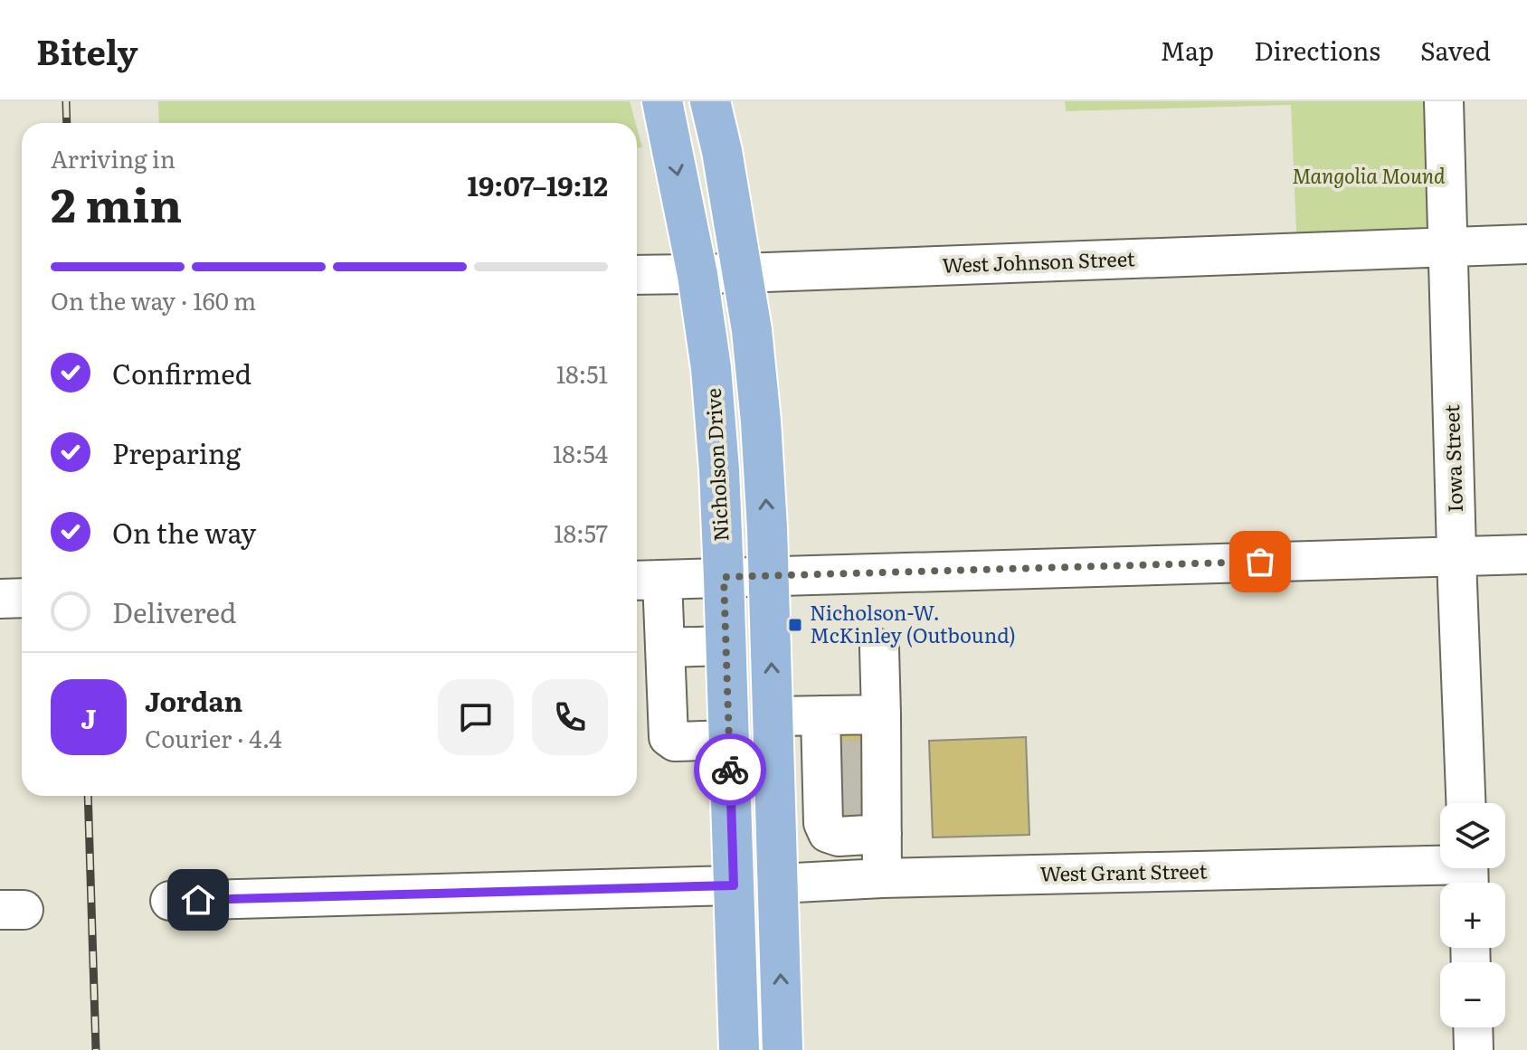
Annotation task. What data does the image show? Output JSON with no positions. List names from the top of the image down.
{
  "streets": {
    "main road": ["Nicholson Drive"],
    "street": ["West Johnson Street", "Iowa Street", "West Grant Street"]
  },
  "crossings": [
    ["West Johnson Street", "Iowa Street"],
    ["West Johnson Street", "Nicholson Drive"]
  ],
  "parks": ["Mangolia Mound"],
  "places": {
    "transit": ["Nicholson-W. McKinley (Outbound)"]
  },
  "page": {
    "header": "Bitely",
    "nav": ["Map", "Directions", "Saved"],
    "heading": ["2 min", "Arriving in", "19:07–19:12"],
    "panel": ["Jordan", "Courier · 4.4"],
    "bar": "On the way · 160 m",
    "list": [
      ["Confirmed", "18:51"],
      ["Preparing", "18:54"],
      ["On the way", "18:57"],
      "Delivered"
    ],
    "round": "J",
    "map_buttons": ["+", "−"]
  }
}
